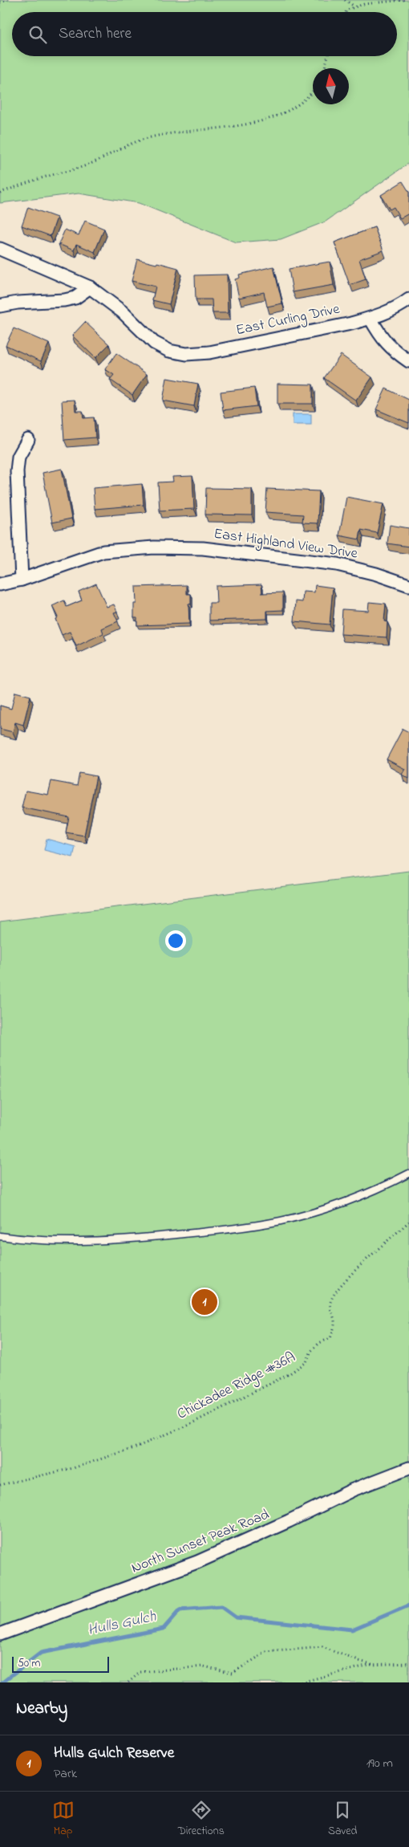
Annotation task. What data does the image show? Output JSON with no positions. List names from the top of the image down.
{
  "streets": {
    "street": ["East Curling Drive", "East Highland View Drive", "North Sunset Peak Road"],
    "path": ["Chickadee Ridge #36A"]
  },
  "water": ["Hulls Gulch"],
  "scale_bar": "50 m",
  "north": "top",
  "page": {
    "search": "Search here",
    "pins": "1",
    "scale": "50 m",
    "heading": "Nearby",
    "list": [
      {
        "mark": "1",
        "name": "Hulls Gulch Reserve",
        "note": "Park",
        "value": "190 m"
      }
    ],
    "nav": ["Map", "Directions", "Saved"]
  }
}
